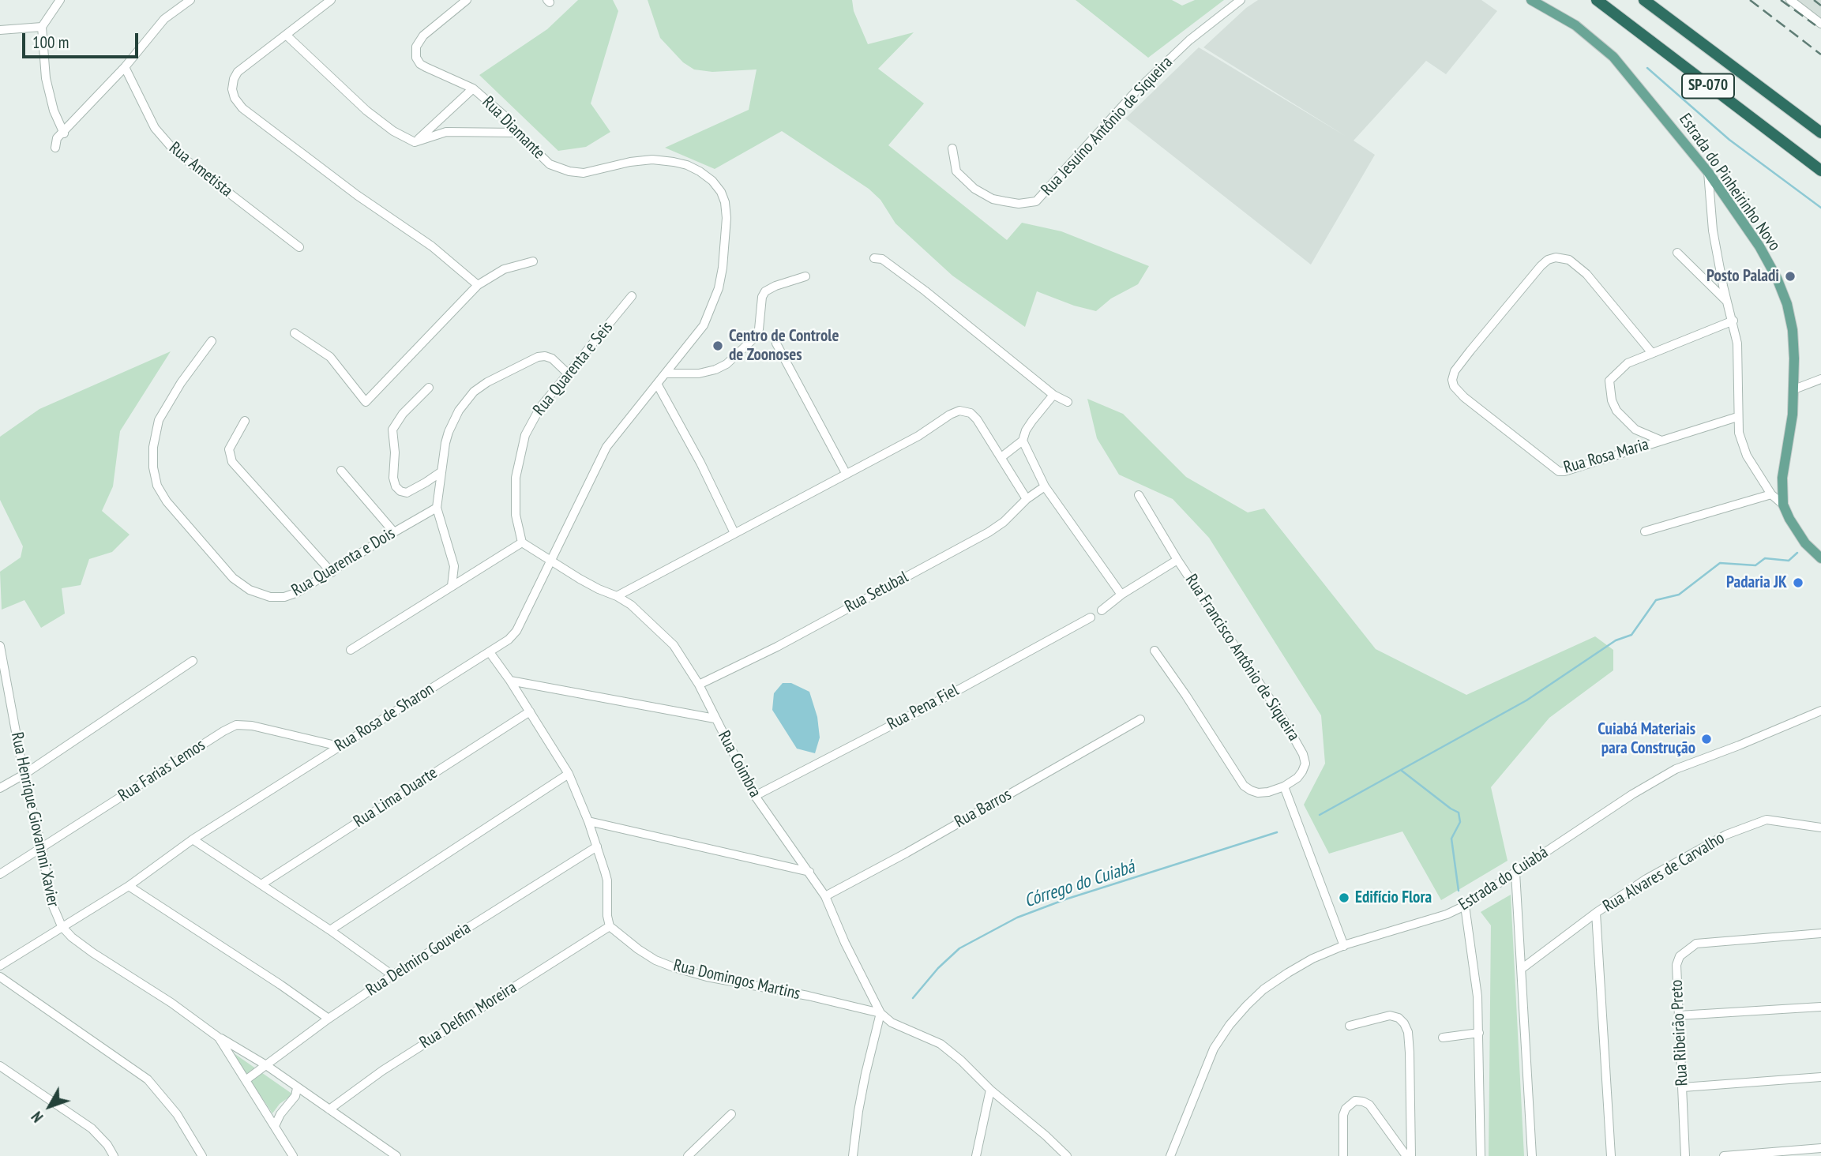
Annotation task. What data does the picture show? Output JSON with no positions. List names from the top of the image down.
{
  "streets": {
    "highway": ["SP-070"],
    "main road": ["Estrada do Pinheirinho Novo"],
    "street": [
      "Rua Jesuíno Antônio de Siqueira",
      "Rua Diamante",
      "Rua Ametista",
      "Rua Quarenta e Seis",
      "Rua Rosa Maria",
      "Rua Quarenta e Dois",
      "Rua Setubal",
      "Rua Francisco Antônio de Siqueira",
      "Rua Pena Fiel",
      "Rua Rosa de Sharon",
      "Rua Coimbra",
      "Rua Farias Lemos",
      "Rua Lima Duarte",
      "Rua Barros",
      "Rua Henrique Giovannni Xavier",
      "Rua Alvares de Carvalho",
      "Estrada do Cuiabá",
      "Rua Delmiro Gouveia",
      "Rua Domingos Martins",
      "Rua Delfim Moreira",
      "Rua Ribeirão Preto"
    ]
  },
  "crossings": [
    ["Rua Diamante", "Rua Rosa de Sharon"],
    ["Rua Setubal", "Rua Coimbra"],
    ["Rua Pena Fiel", "Rua Coimbra"],
    ["Rua Rosa de Sharon", "Rua Coimbra"],
    ["Rua Rosa de Sharon", "Rua Farias Lemos"],
    ["Rua Rosa de Sharon", "Rua Henrique Giovannni Xavier"],
    ["Rua Coimbra", "Rua Barros"],
    ["Rua Coimbra", "Rua Domingos Martins"],
    ["Rua Farias Lemos", "Rua Henrique Giovannni Xavier"],
    ["Rua Henrique Giovannni Xavier", "Rua Delmiro Gouveia"],
    ["Rua Domingos Martins", "Rua Delfim Moreira"]
  ],
  "water": ["Córrego do Cuiabá"],
  "places": [
    "Posto Paladi",
    "Centro de Controle de Zoonoses",
    "Padaria JK",
    "Cuiabá Materiais para Construção",
    "Edifício Flora"
  ],
  "scale_bar": "100 m",
  "north": "bottom left"
}
